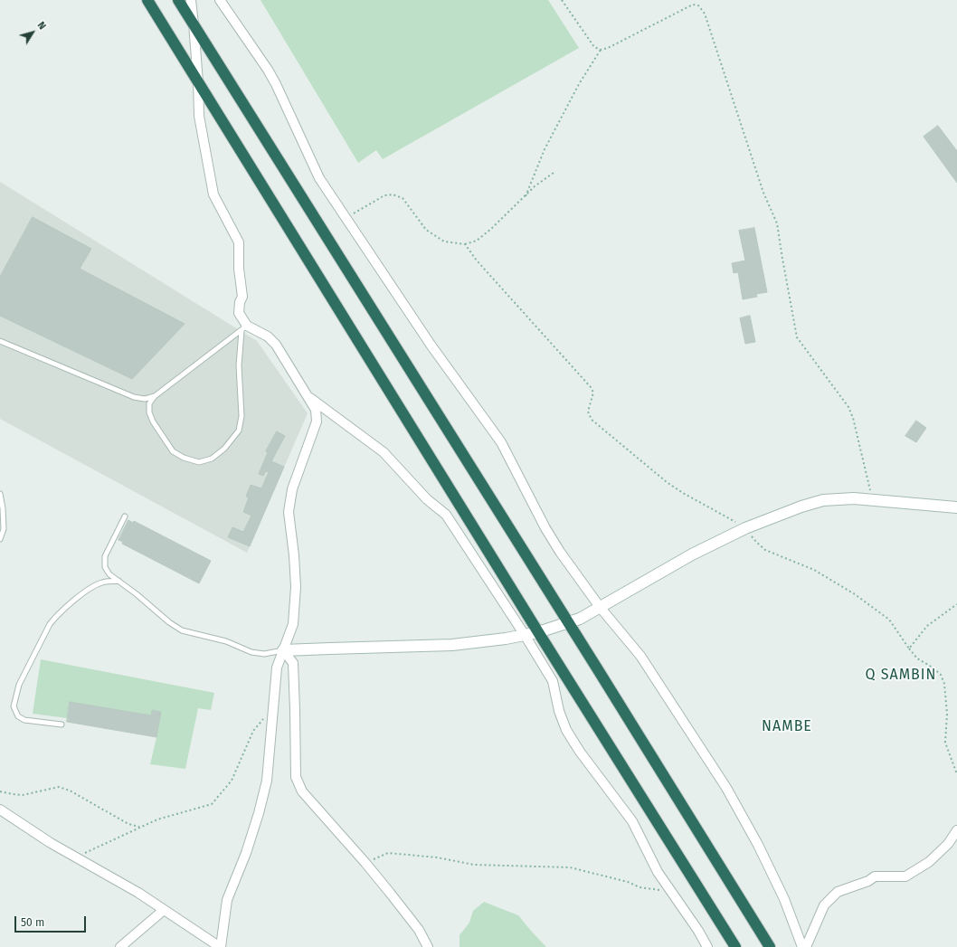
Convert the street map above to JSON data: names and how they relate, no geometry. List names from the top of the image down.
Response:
{
  "districts": ["Q SAMBIN", "NAMBE"],
  "scale_bar": "50 m",
  "north": "top right"
}
